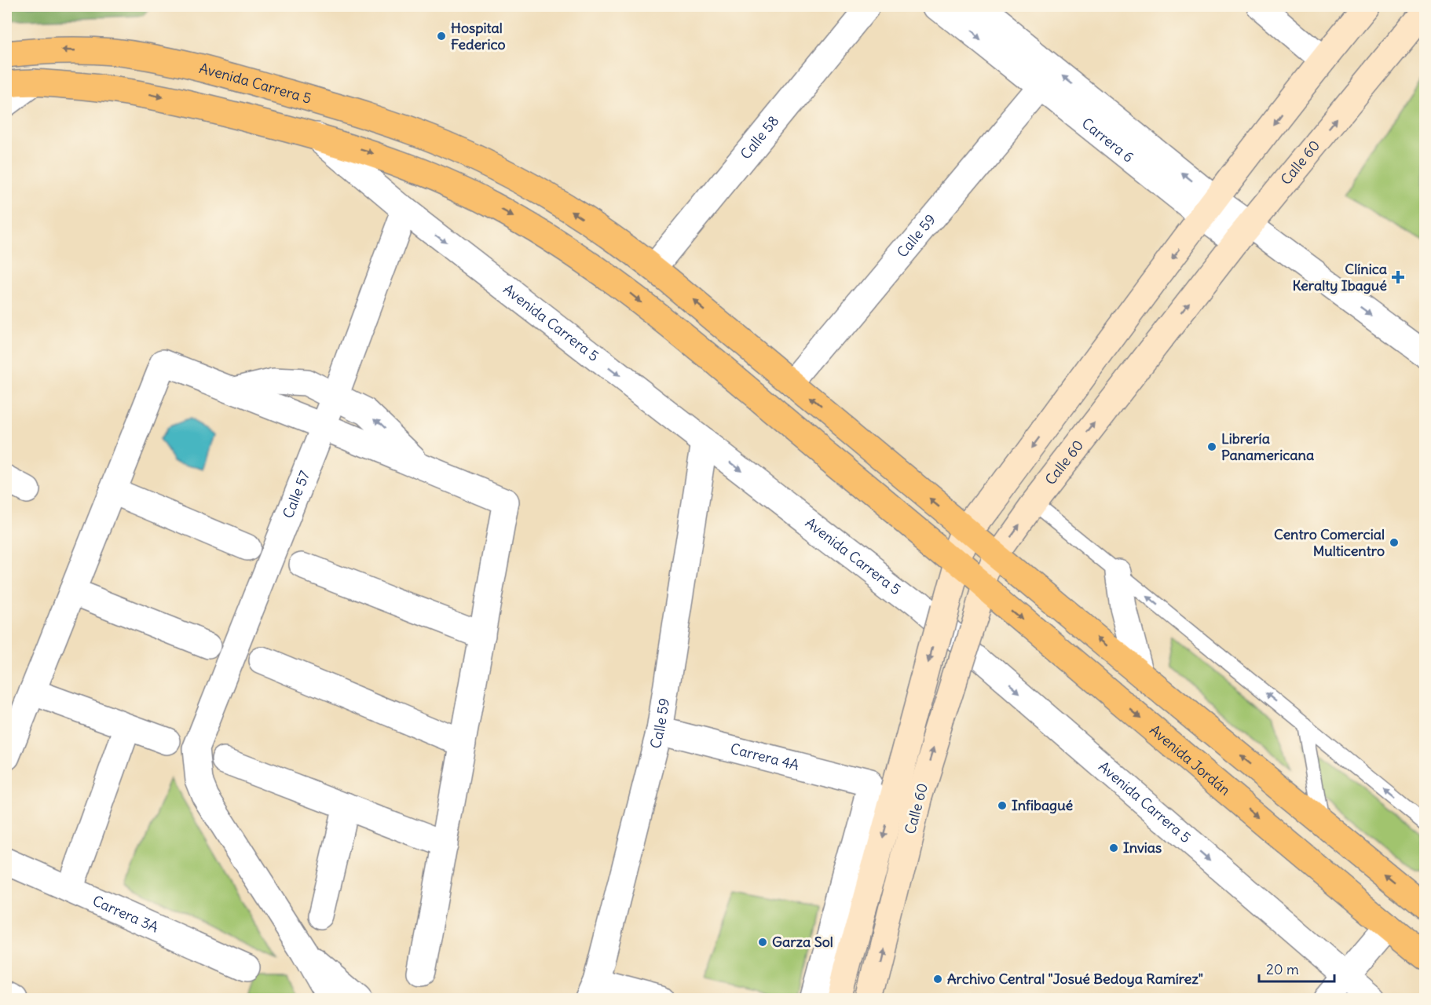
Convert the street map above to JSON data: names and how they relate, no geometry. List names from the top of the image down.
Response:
{
  "streets": {
    "main road": ["Avenida Carrera 5", "Calle 60", "Avenida Jordán"],
    "street": [
      "Calle 58",
      "Carrera 6",
      "Calle 59",
      "Calle 57",
      "Carrera 4A",
      "Carrera 3A"
    ]
  },
  "crossings": [
    ["Avenida Carrera 5", "Calle 58"],
    ["Avenida Carrera 5", "Calle 60"],
    ["Avenida Carrera 5", "Calle 59"],
    ["Avenida Carrera 5", "Calle 57"],
    ["Avenida Carrera 5", "Avenida Jordán"],
    ["Carrera 6", "Calle 60"],
    ["Carrera 6", "Calle 59"],
    ["Calle 60", "Avenida Jordán"],
    ["Calle 59", "Carrera 4A"]
  ],
  "places": {
    "other": [
      "Hospital Federico",
      "Librería Panamericana",
      "Centro Comercial Multicentro",
      "Infibagué",
      "Invias",
      "Garza Sol",
      "Archivo Central \"Josué Bedoya Ramírez\""
    ],
    "health": ["Clínica Keralty Ibagué"]
  },
  "scale_bar": "20 m"
}
